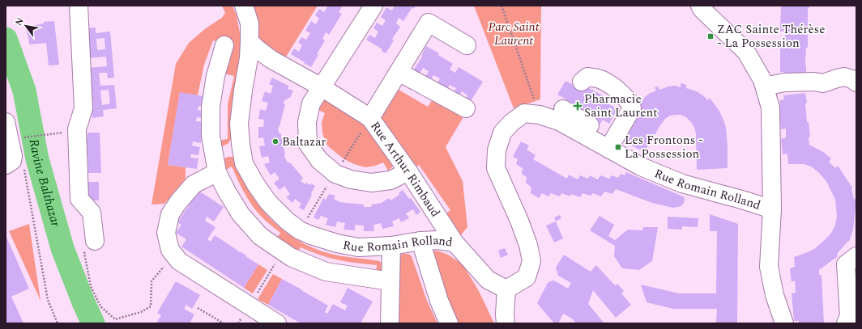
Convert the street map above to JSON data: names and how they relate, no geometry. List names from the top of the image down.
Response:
{
  "streets": {
    "street": ["Rue Arthur Rimbaud", "Rue Romain Rolland"]
  },
  "crossings": [
    ["Rue Arthur Rimbaud", "Rue Romain Rolland"]
  ],
  "water": ["Ravine Balthazar"],
  "parks": ["Parc Saint Laurent"],
  "places": {
    "transit": ["ZAC Sainte Thérèse - La Possession", "Les Frontons - La Possession"],
    "health": ["Pharmacie Saint Laurent"],
    "other": ["Baltazar"]
  },
  "north": "top left"
}
